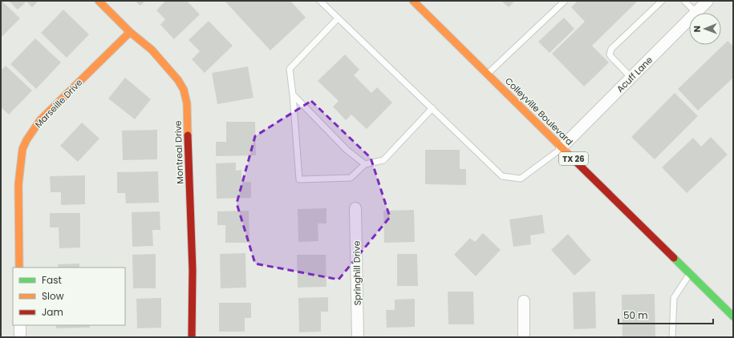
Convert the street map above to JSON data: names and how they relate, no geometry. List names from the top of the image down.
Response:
{
  "streets": {
    "street": [
      "Acuff Lane",
      "Marseille Drive",
      "Colleyville Boulevard",
      "Montreal Drive",
      "TX 26",
      "Springhill Drive"
    ]
  },
  "crossings": [
    ["Acuff Lane", "Colleyville Boulevard"],
    ["Marseille Drive", "Montreal Drive"]
  ],
  "legend": ["Fast", "Slow", "Jam"],
  "scale_bar": "50 m",
  "north": "left"
}
